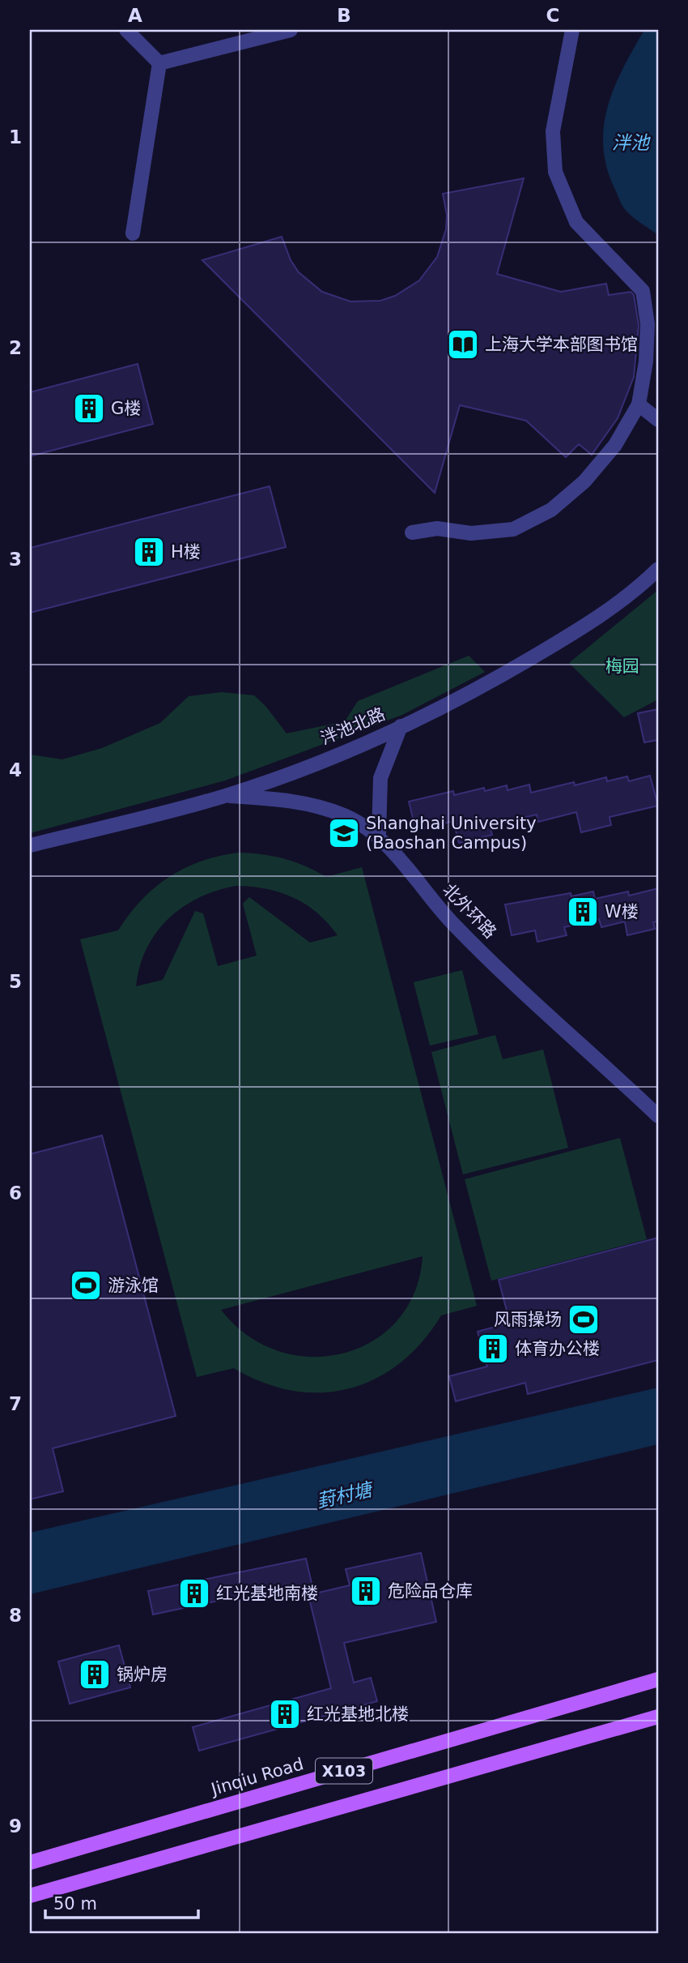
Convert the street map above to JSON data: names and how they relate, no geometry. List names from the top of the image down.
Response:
{
  "streets": {
    "main road": ["X103", "Jinqiu Road"],
    "street": ["泮池北路", "北外环路"]
  },
  "crossings": [
    ["泮池北路", "北外环路"]
  ],
  "water": ["泮池", "葑村塘"],
  "parks": ["梅园"],
  "places": {
    "library": ["上海大学本部图书馆"],
    "building": [
      "G楼",
      "H楼",
      "W楼",
      "体育办公楼",
      "危险品仓库",
      "红光基地南楼",
      "锅炉房",
      "红光基地北楼"
    ],
    "school or university": ["Shanghai University (Baoshan Campus)"],
    "sports": ["游泳馆", "风雨操场"]
  },
  "scale_bar": "50 m",
  "grid": {
    "columns": ["A", "B", "C"],
    "rows": [
      "1",
      "2",
      "3",
      "4",
      "5",
      "6",
      "7",
      "8",
      "9"
    ]
  }
}
